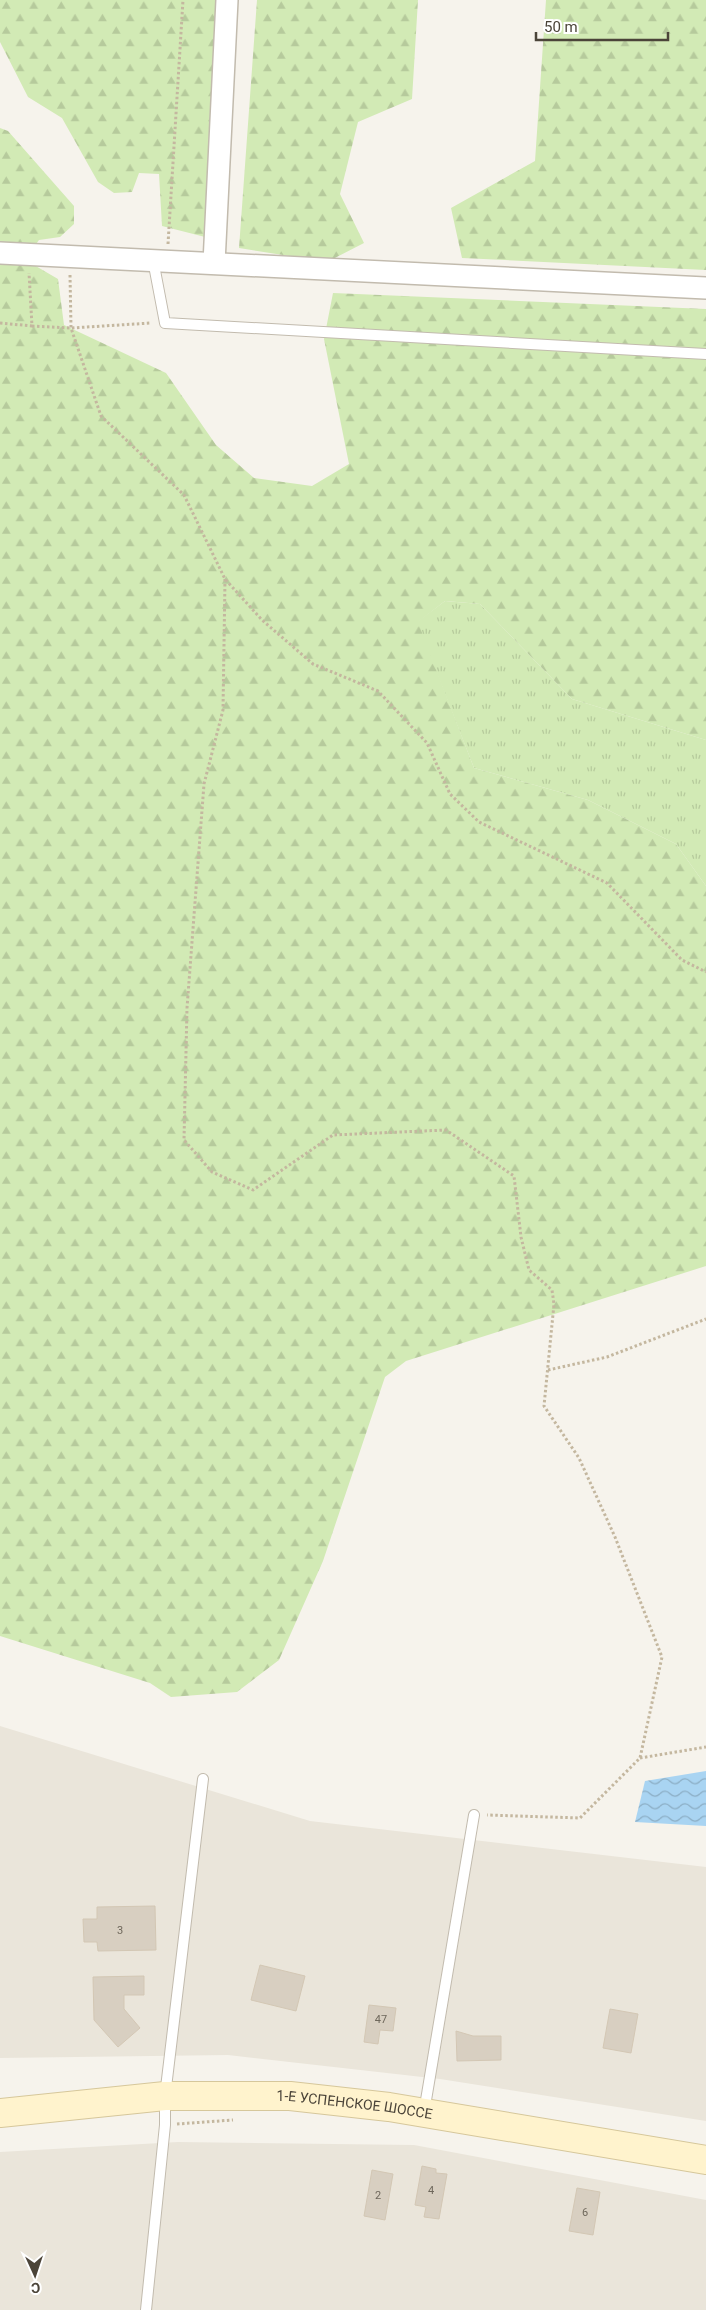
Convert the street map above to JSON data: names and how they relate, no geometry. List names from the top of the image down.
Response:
{
  "streets": {
    "main road": ["1-Е УСПЕНСКОЕ ШОССЕ"]
  },
  "house_numbers": [
    "3",
    "47",
    "4",
    "2",
    "6"
  ],
  "scale_bar": "50 m",
  "north": "bottom"
}
